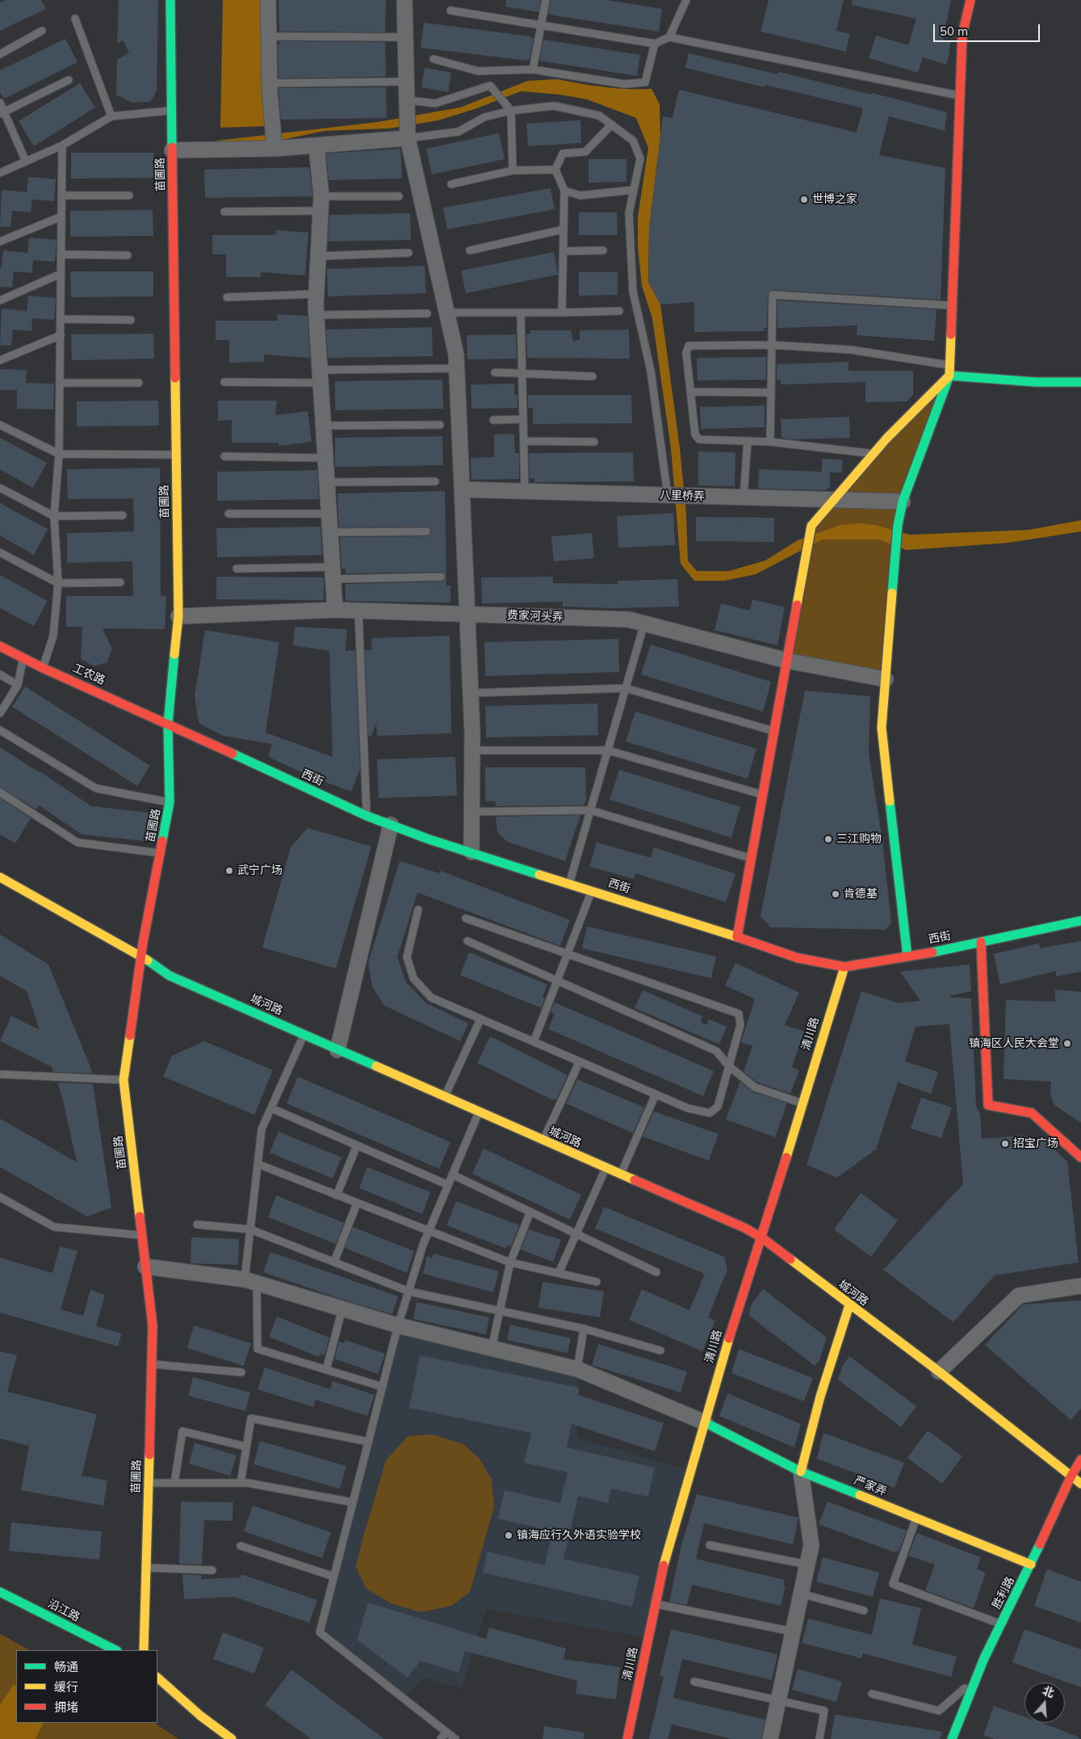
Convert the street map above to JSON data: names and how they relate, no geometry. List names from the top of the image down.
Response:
{
  "streets": {
    "street": [
      "苗圃路",
      "八里桥弄",
      "费家河头弄",
      "工农路",
      "西街",
      "城河路",
      "清川路",
      "严家弄",
      "胜利路",
      "沿江路"
    ]
  },
  "crossings": [
    ["苗圃路", "费家河头弄"],
    ["苗圃路", "工农路"],
    ["苗圃路", "西街"],
    ["苗圃路", "城河路"],
    ["工农路", "西街"],
    ["西街", "清川路"],
    ["城河路", "清川路"],
    ["城河路", "胜利路"],
    ["清川路", "严家弄"],
    ["严家弄", "胜利路"]
  ],
  "places": [
    "世博之家",
    "三江购物",
    "武宁广场",
    "肯德基",
    "镇海区人民大会堂",
    "招宝广场",
    "镇海应行久外语实验学校"
  ],
  "legend": ["畅通", "缓行", "拥堵"],
  "scale_bar": "50 m",
  "north": "top"
}
